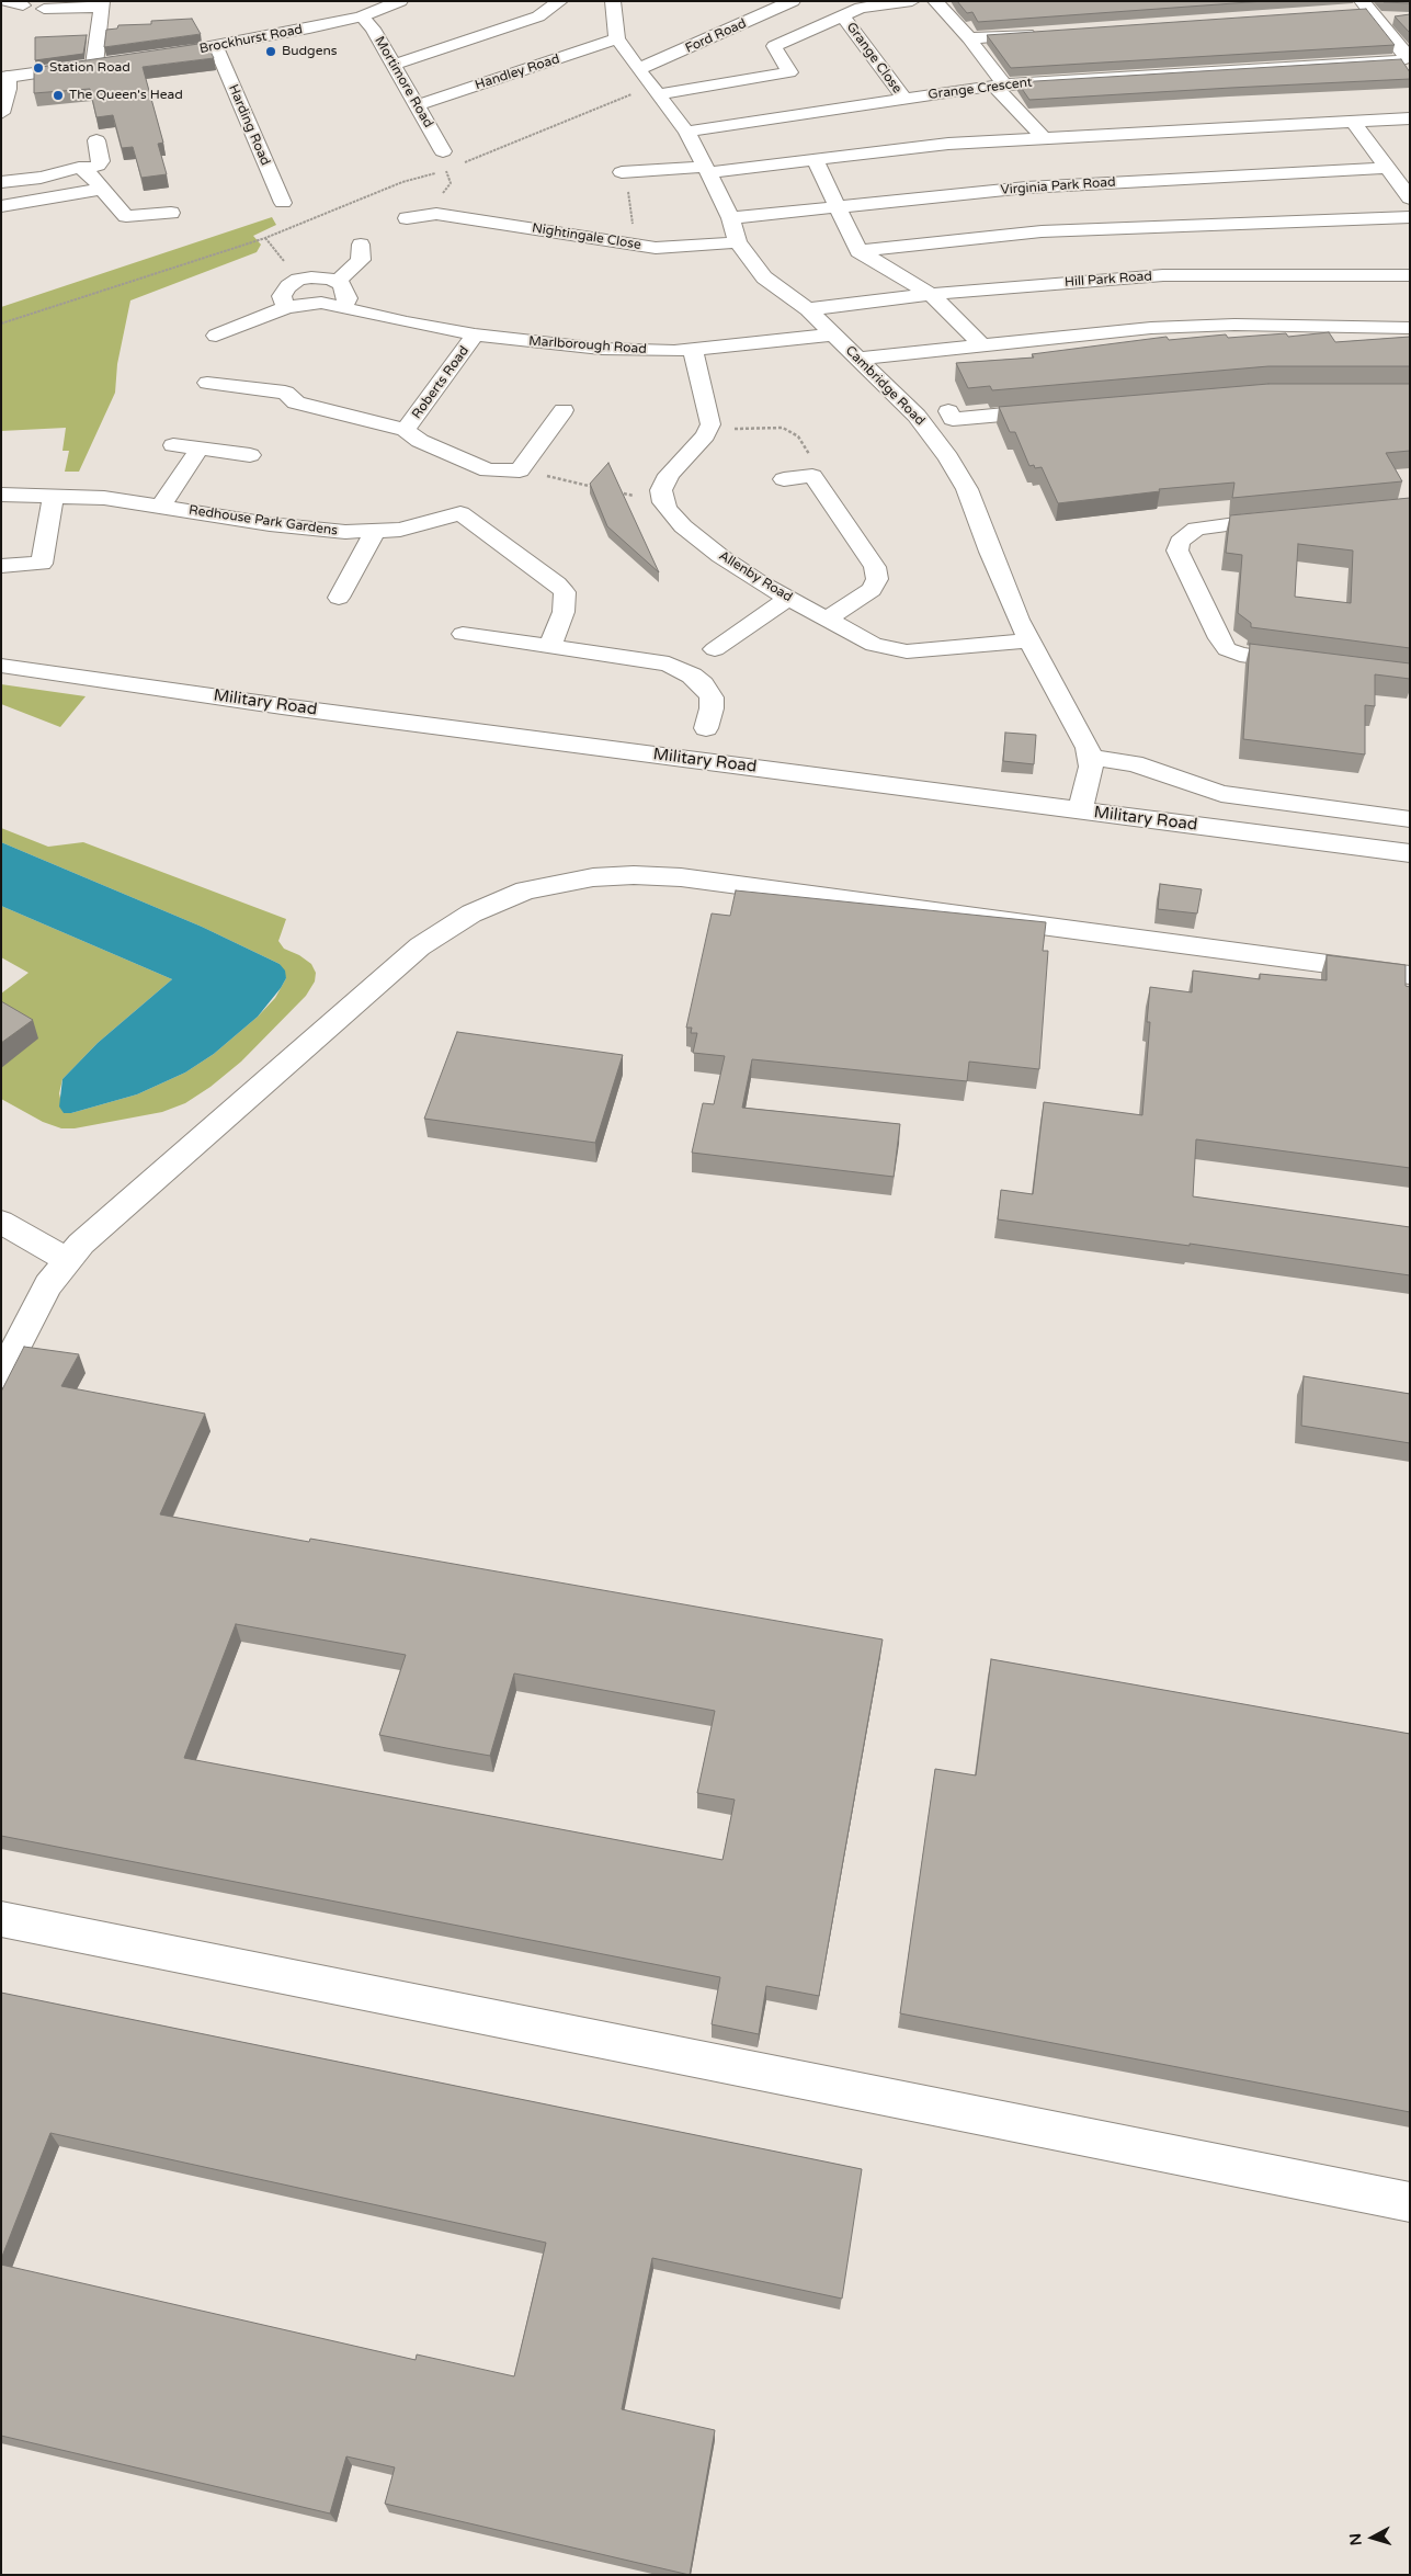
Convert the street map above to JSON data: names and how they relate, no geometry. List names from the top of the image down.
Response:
{
  "streets": {
    "street": [
      "Ford Road",
      "Brockhurst Road",
      "Grange Close",
      "Handley Road",
      "Mortimore Road",
      "Grange Crescent",
      "Harding Road",
      "Virginia Park Road",
      "Nightingale Close",
      "Hill Park Road",
      "Marlborough Road",
      "Roberts Road",
      "Cambridge Road",
      "Redhouse Park Gardens",
      "Allenby Road",
      "Military Road"
    ]
  },
  "crossings": [
    ["Ford Road", "Cambridge Road"],
    ["Brockhurst Road", "Mortimore Road"],
    ["Brockhurst Road", "Harding Road"],
    ["Grange Close", "Grange Crescent"],
    ["Handley Road", "Mortimore Road"],
    ["Handley Road", "Cambridge Road"],
    ["Grange Crescent", "Cambridge Road"],
    ["Virginia Park Road", "Cambridge Road"],
    ["Nightingale Close", "Cambridge Road"],
    ["Hill Park Road", "Cambridge Road"],
    ["Marlborough Road", "Roberts Road"],
    ["Marlborough Road", "Cambridge Road"],
    ["Cambridge Road", "Allenby Road"],
    ["Cambridge Road", "Military Road"]
  ],
  "places": ["Budgens", "Station Road", "The Queen's Head"],
  "north": "left"
}
